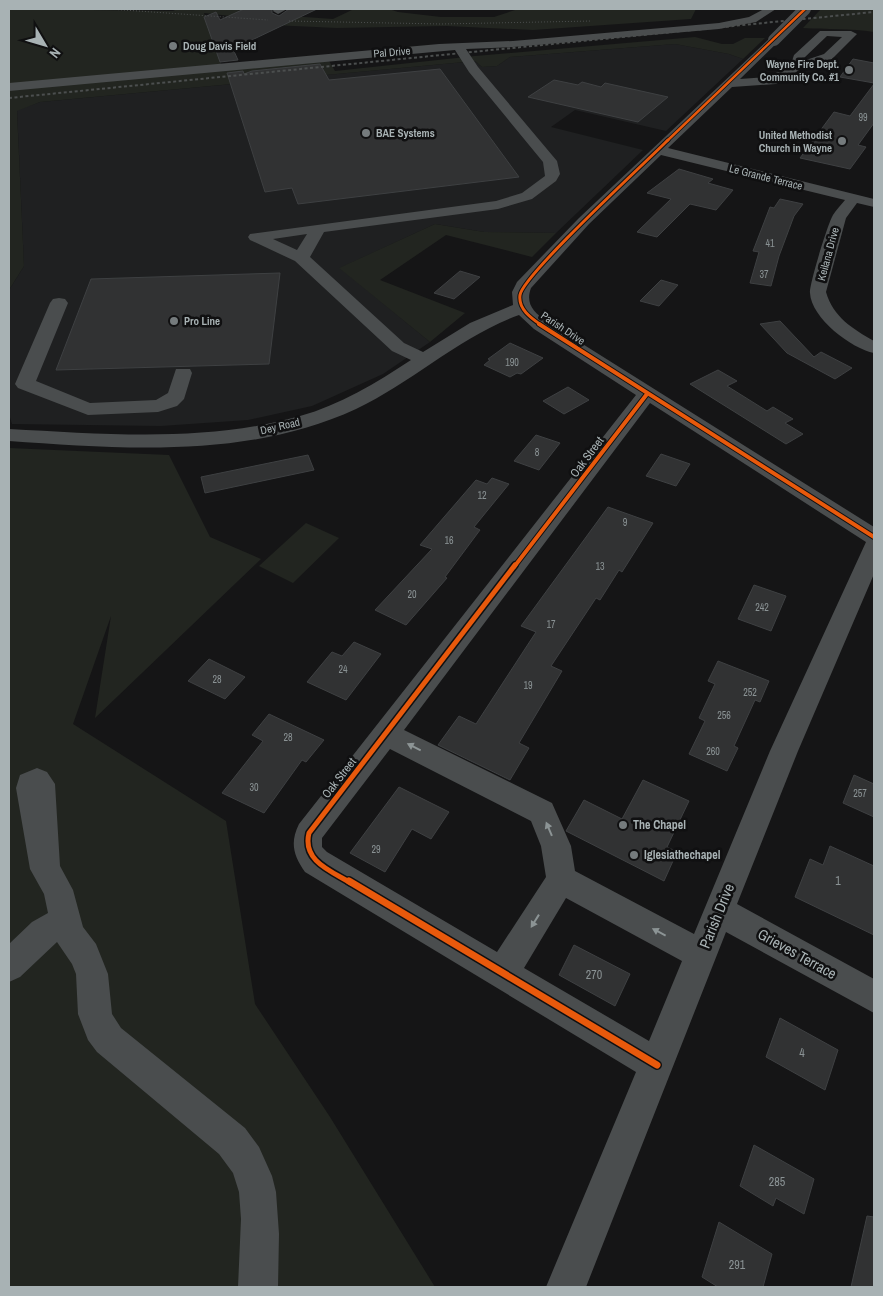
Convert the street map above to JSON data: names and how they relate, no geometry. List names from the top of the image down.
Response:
{
  "streets": {
    "street": [
      "Pal Drive",
      "Le Grande Terrace",
      "Keilana Drive",
      "Parish Drive",
      "Dey Road",
      "Oak Street",
      "Grieves Terrace"
    ]
  },
  "crossings": [
    ["Le Grande Terrace", "Keilana Drive"],
    ["Parish Drive", "Dey Road"],
    ["Parish Drive", "Oak Street"],
    ["Parish Drive", "Grieves Terrace"]
  ],
  "places": [
    "Doug Davis Field",
    "Wayne Fire Dept. Community Co. #1",
    "BAE Systems",
    "United Methodist Church in Wayne",
    "Pro Line",
    "The Chapel",
    "Iglesiathechapel"
  ],
  "house_numbers": [
    "99",
    "41",
    "37",
    "190",
    "8",
    "12",
    "9",
    "16",
    "13",
    "20",
    "242",
    "17",
    "24",
    "28",
    "19",
    "252",
    "256",
    "28",
    "260",
    "30",
    "257",
    "29",
    "1",
    "270",
    "4",
    "285",
    "291"
  ],
  "north": "bottom right"
}
